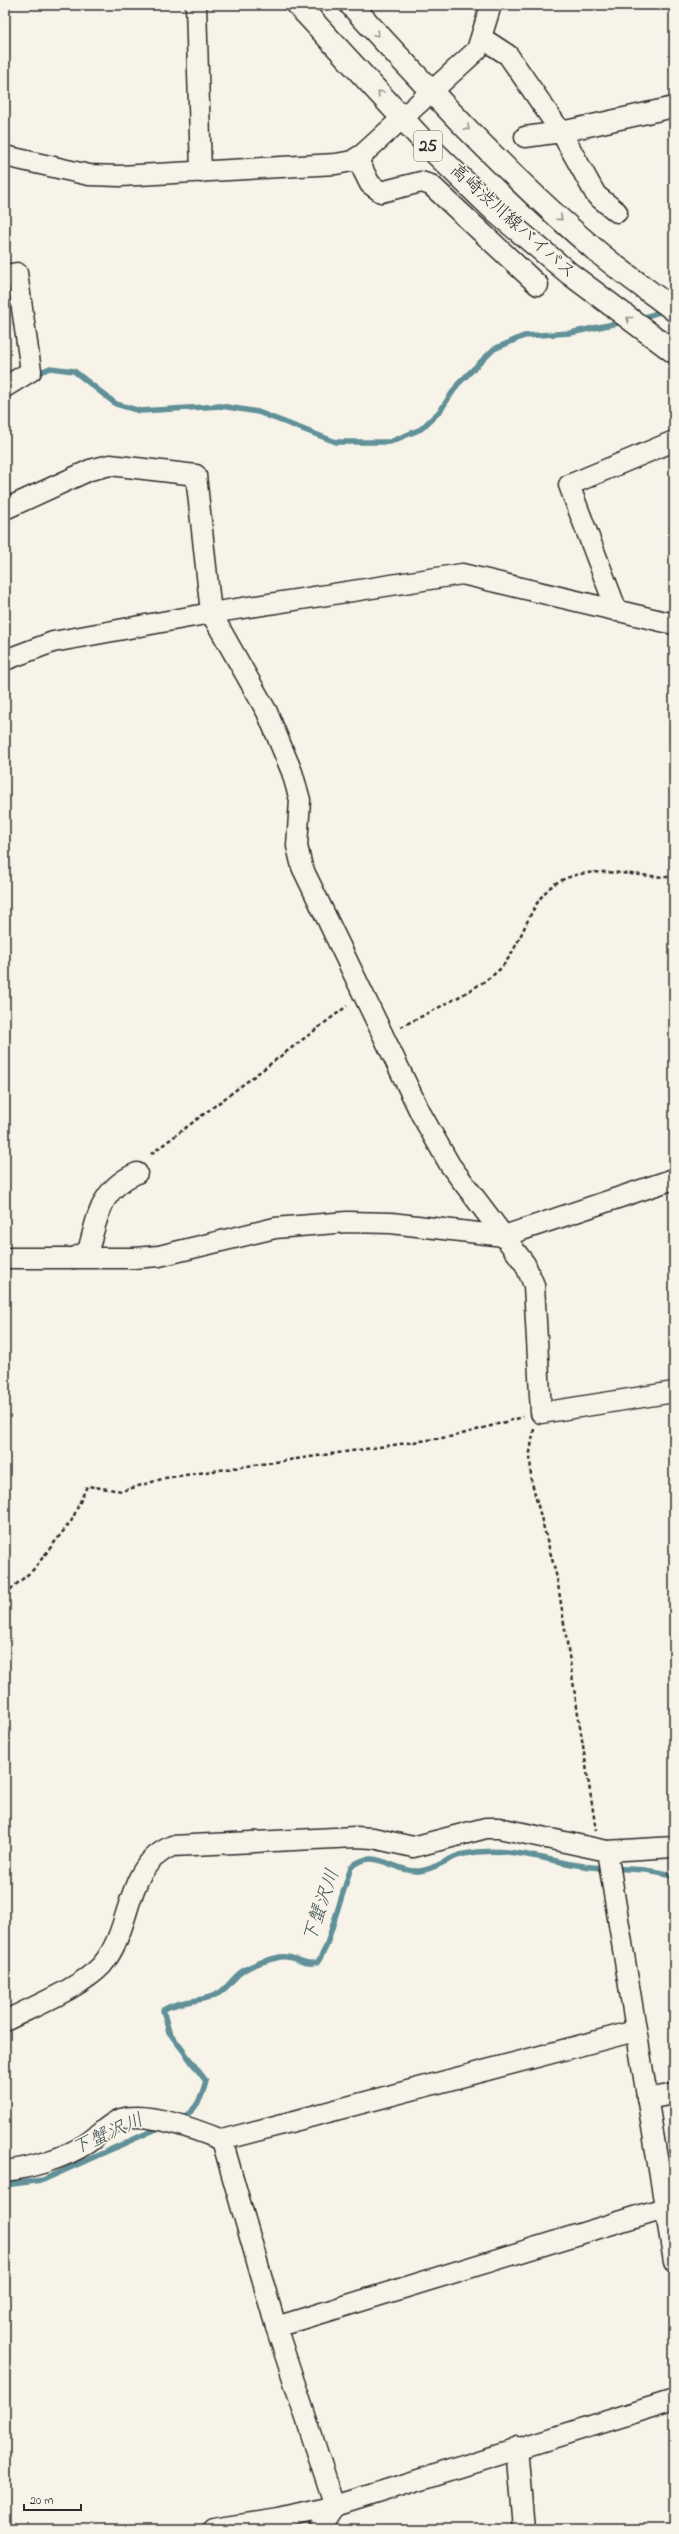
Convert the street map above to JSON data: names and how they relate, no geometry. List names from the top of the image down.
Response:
{
  "streets": {
    "main road": ["25", "高崎渋川線バイパス"]
  },
  "water": ["下蟹沢川"],
  "scale_bar": "20 m"
}
